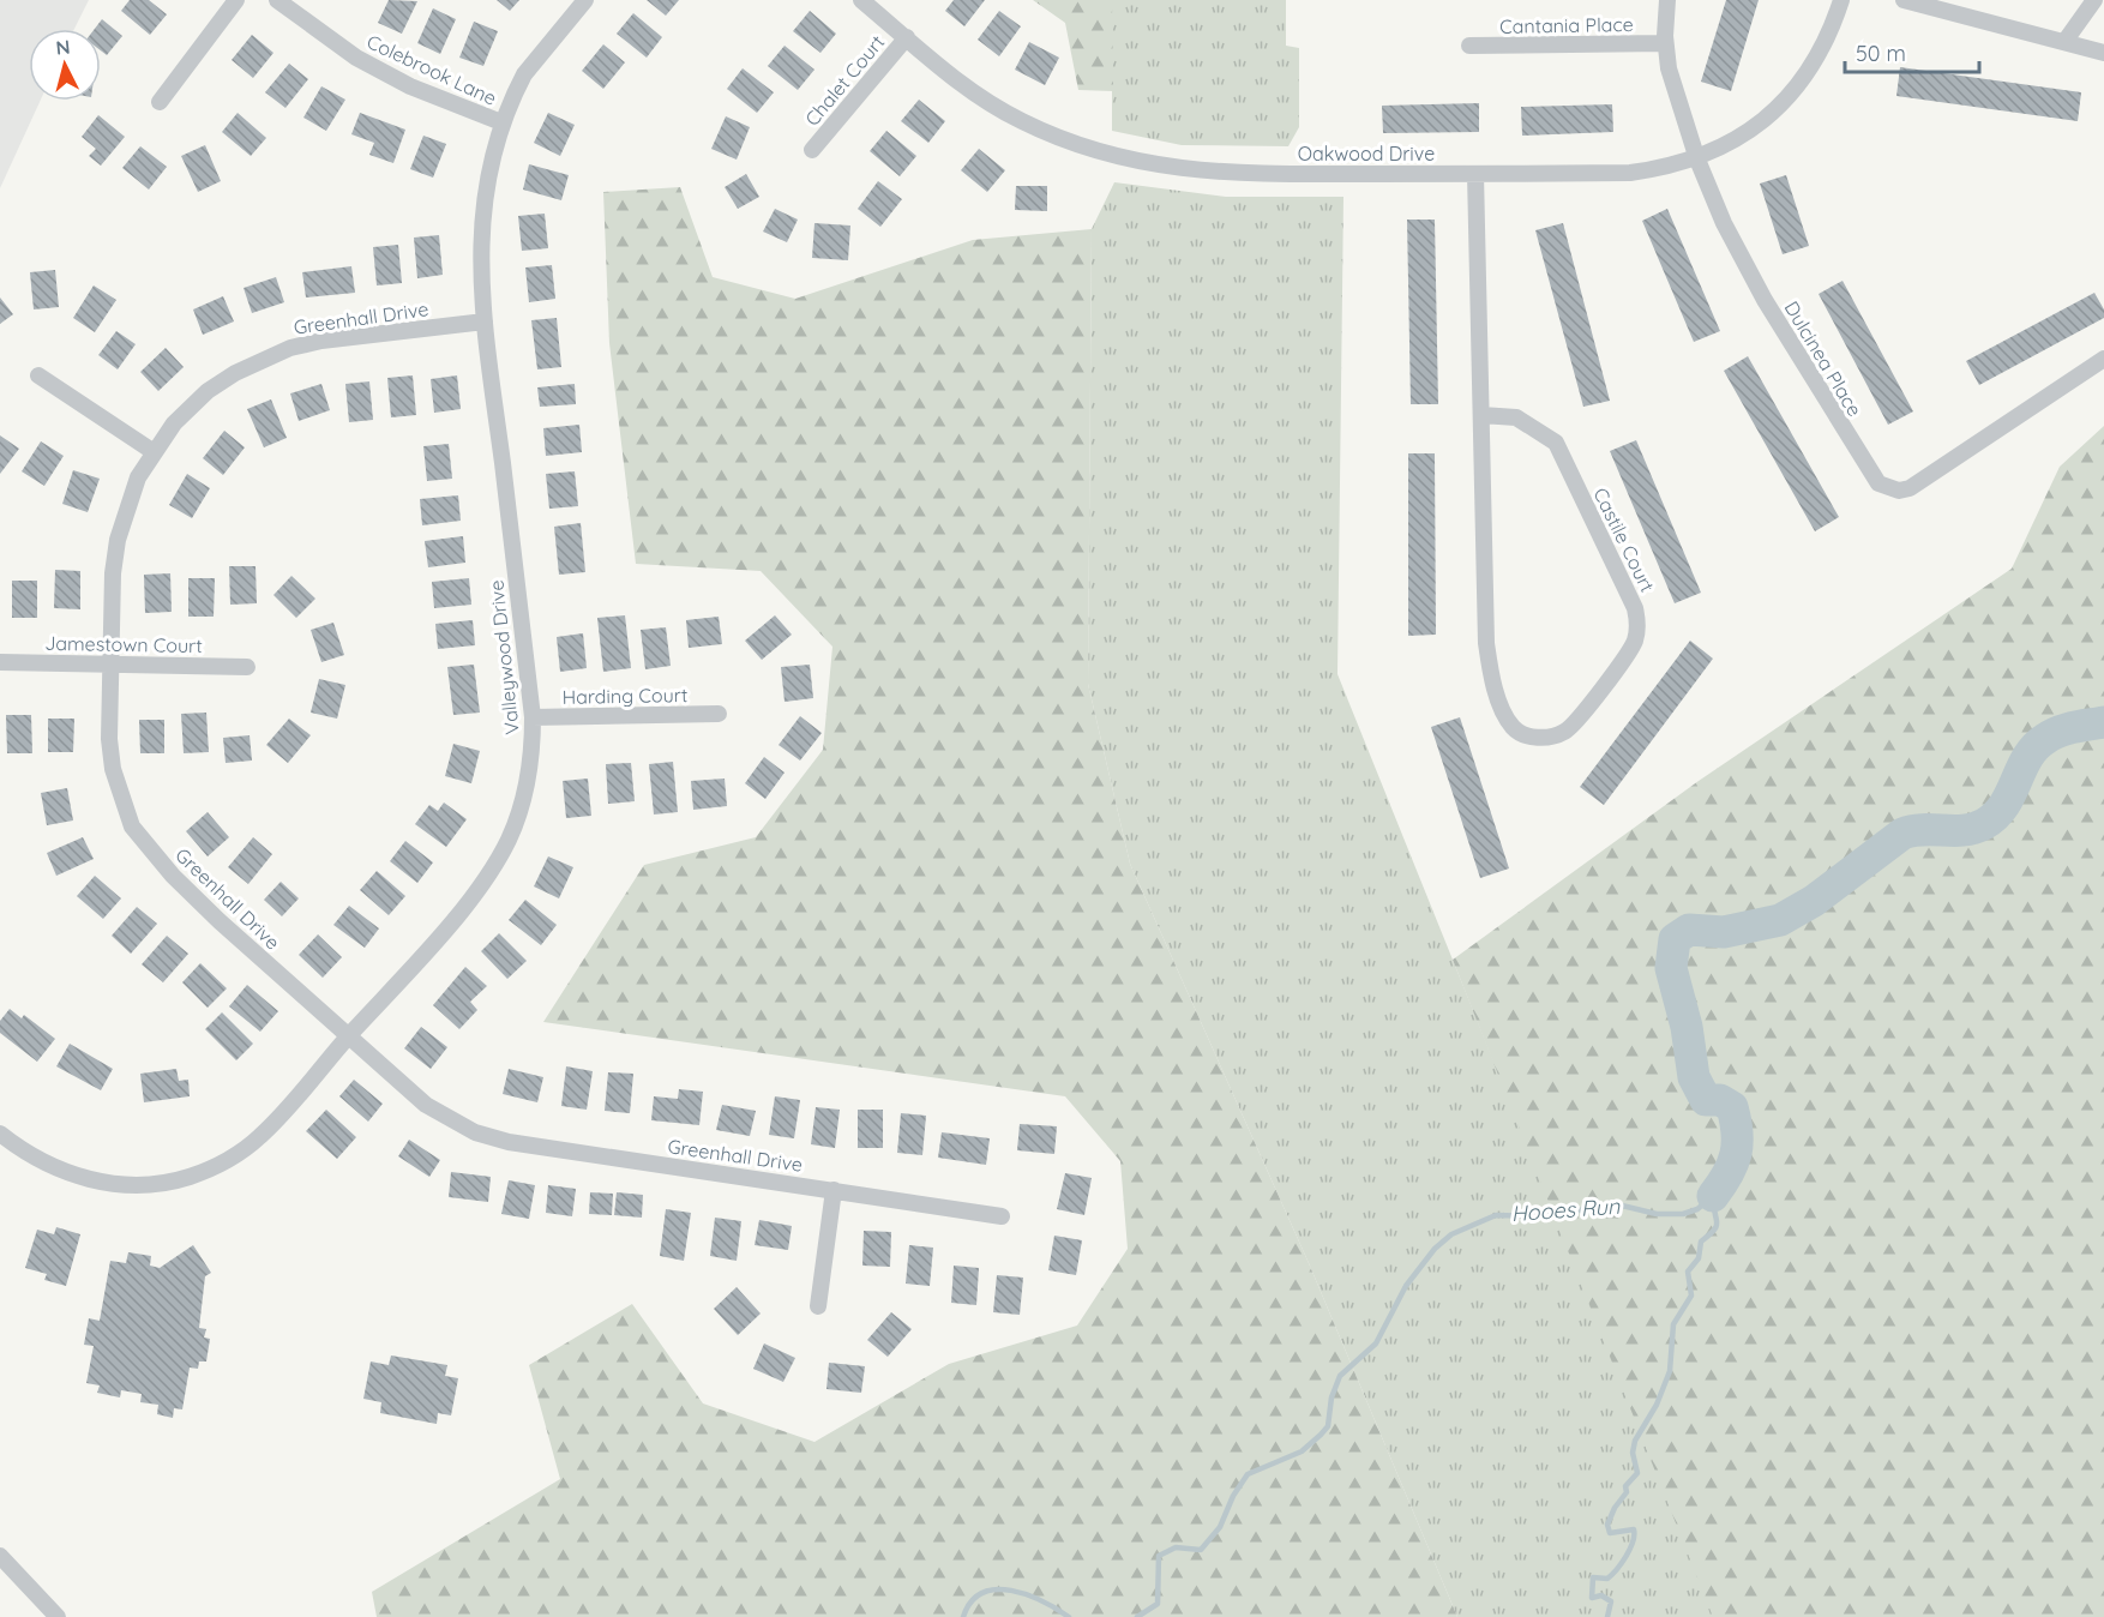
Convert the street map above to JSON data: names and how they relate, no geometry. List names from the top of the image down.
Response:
{
  "streets": {
    "street": [
      "Cantania Place",
      "Colebrook Lane",
      "Chalet Court",
      "Oakwood Drive",
      "Greenhall Drive",
      "Dulcinea Place",
      "Castile Court",
      "Jamestown Court",
      "Valleywood Drive",
      "Harding Court"
    ]
  },
  "crossings": [
    ["Cantania Place", "Dulcinea Place"],
    ["Colebrook Lane", "Valleywood Drive"],
    ["Chalet Court", "Oakwood Drive"],
    ["Oakwood Drive", "Dulcinea Place"],
    ["Oakwood Drive", "Castile Court"],
    ["Greenhall Drive", "Jamestown Court"],
    ["Greenhall Drive", "Valleywood Drive"],
    ["Valleywood Drive", "Harding Court"]
  ],
  "water": ["Hooes Run"],
  "scale_bar": "50 m",
  "north": "top"
}
